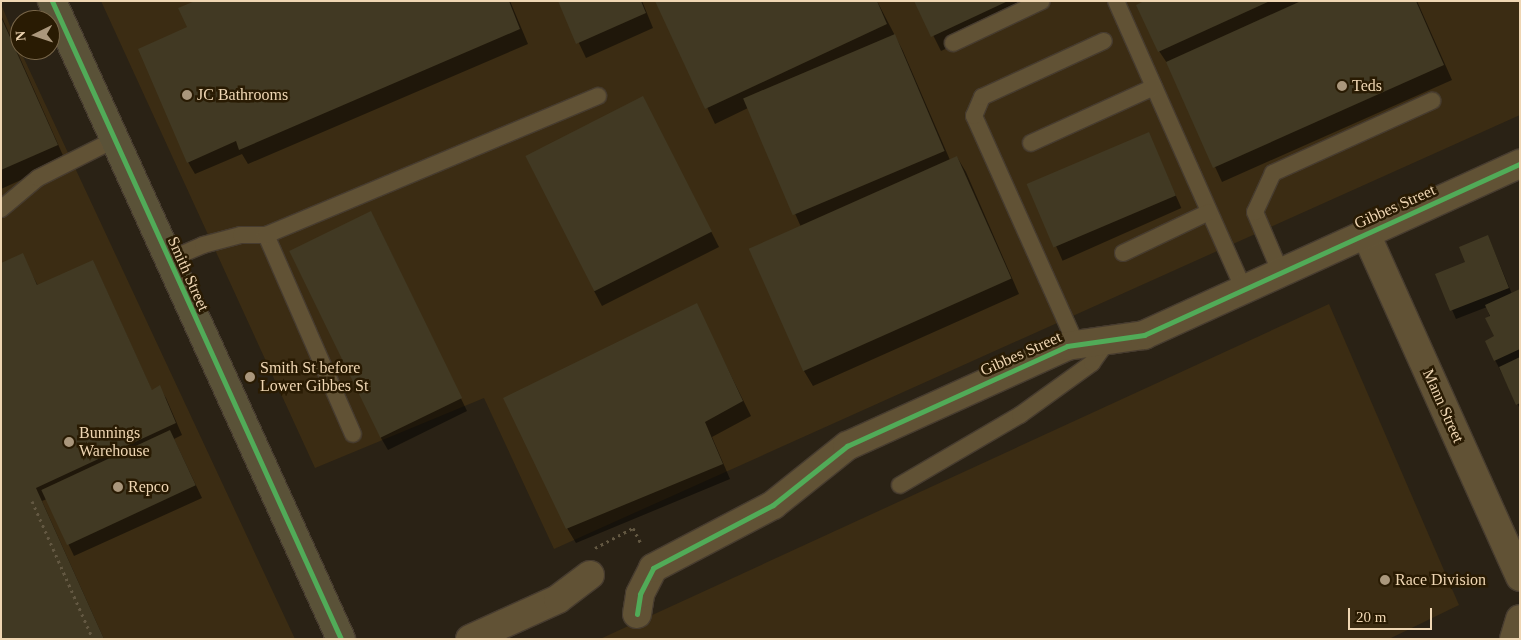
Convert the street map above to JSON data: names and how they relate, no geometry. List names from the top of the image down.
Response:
{
  "streets": {
    "street": ["Gibbes Street", "Smith Street", "Mann Street"]
  },
  "crossings": [
    ["Gibbes Street", "Mann Street"]
  ],
  "places": [
    "Teds",
    "JC Bathrooms",
    "Smith St before Lower Gibbes St",
    "Bunnings Warehouse",
    "Repco",
    "Race Division"
  ],
  "scale_bar": "20 m",
  "north": "left"
}
